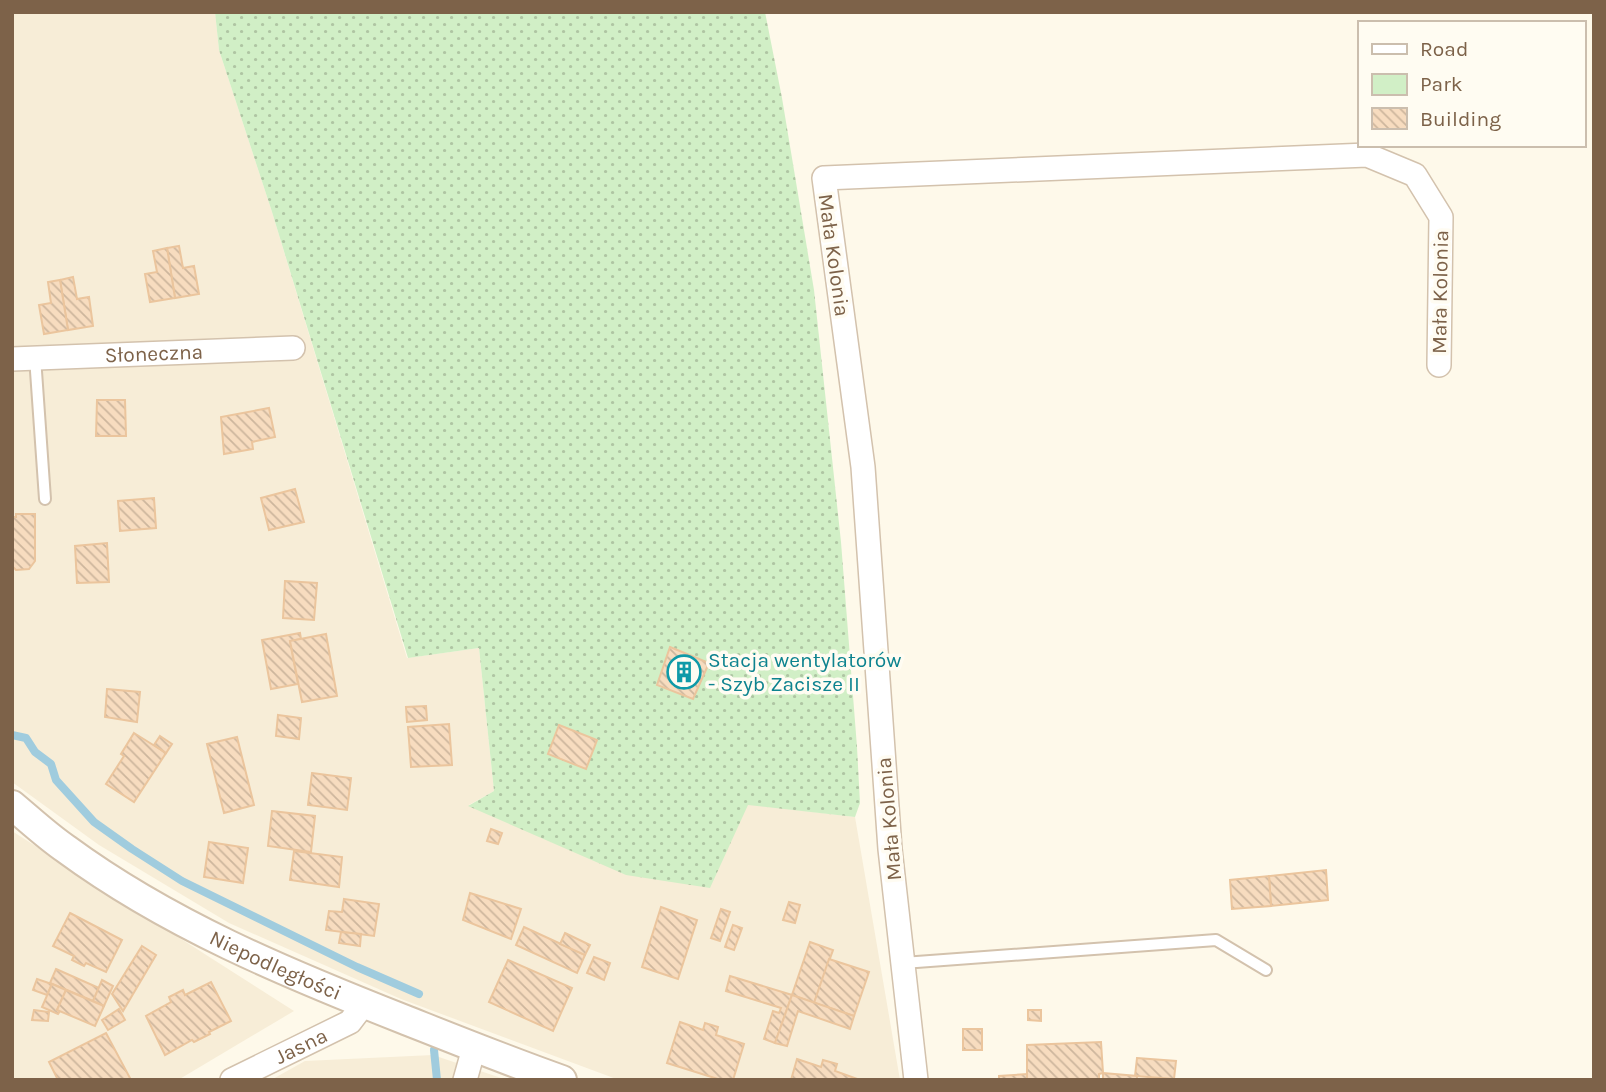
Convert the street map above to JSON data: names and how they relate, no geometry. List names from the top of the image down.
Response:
{
  "streets": {
    "street": [
      "Mała Kolonia",
      "Słoneczna",
      "Niepodległości",
      "Jasna"
    ]
  },
  "crossings": [
    ["Niepodległości", "Jasna"]
  ],
  "places": {
    "building": ["Stacja wentylatorów - Szyb Zacisze II"]
  },
  "legend": ["Road", "Park", "Building"]
}
